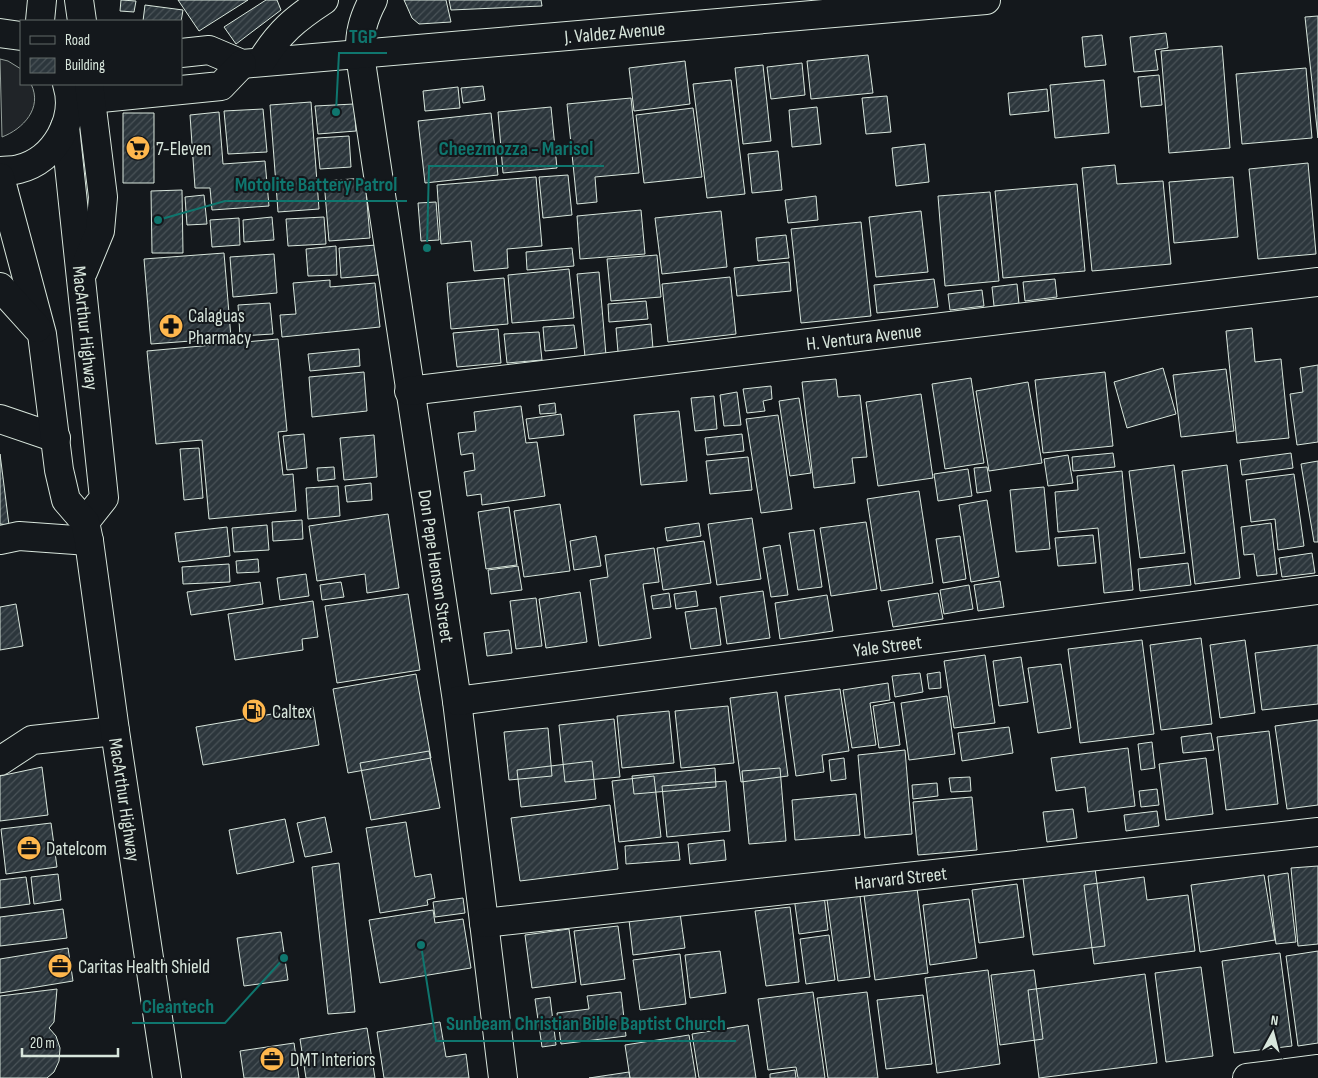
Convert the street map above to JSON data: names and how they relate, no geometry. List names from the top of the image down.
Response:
{
  "streets": {
    "main road": [
      "J. Valdez Avenue",
      "MacArthur Highway",
      "H. Ventura Avenue",
      "Don Pepe Henson Street",
      "Yale Street",
      "Harvard Street"
    ]
  },
  "crossings": [
    ["J. Valdez Avenue", "Don Pepe Henson Street"],
    ["H. Ventura Avenue", "Don Pepe Henson Street"],
    ["Don Pepe Henson Street", "Yale Street"],
    ["Don Pepe Henson Street", "Harvard Street"]
  ],
  "places": {
    "other": [
      "TGP",
      "Motolite Battery Patrol",
      "Cheezmozza - Marisol",
      "Sunbeam Christian Bible Baptist Church",
      "Cleantech"
    ],
    "supermarket": ["7-Eleven"],
    "pharmacy": ["Calaguas Pharmacy"],
    "fuel station": ["Caltex"],
    "office": ["Datelcom", "Caritas Health Shield", "DMT Interiors"]
  },
  "legend": ["Road", "Building"],
  "scale_bar": "20 m",
  "north": "top"
}
